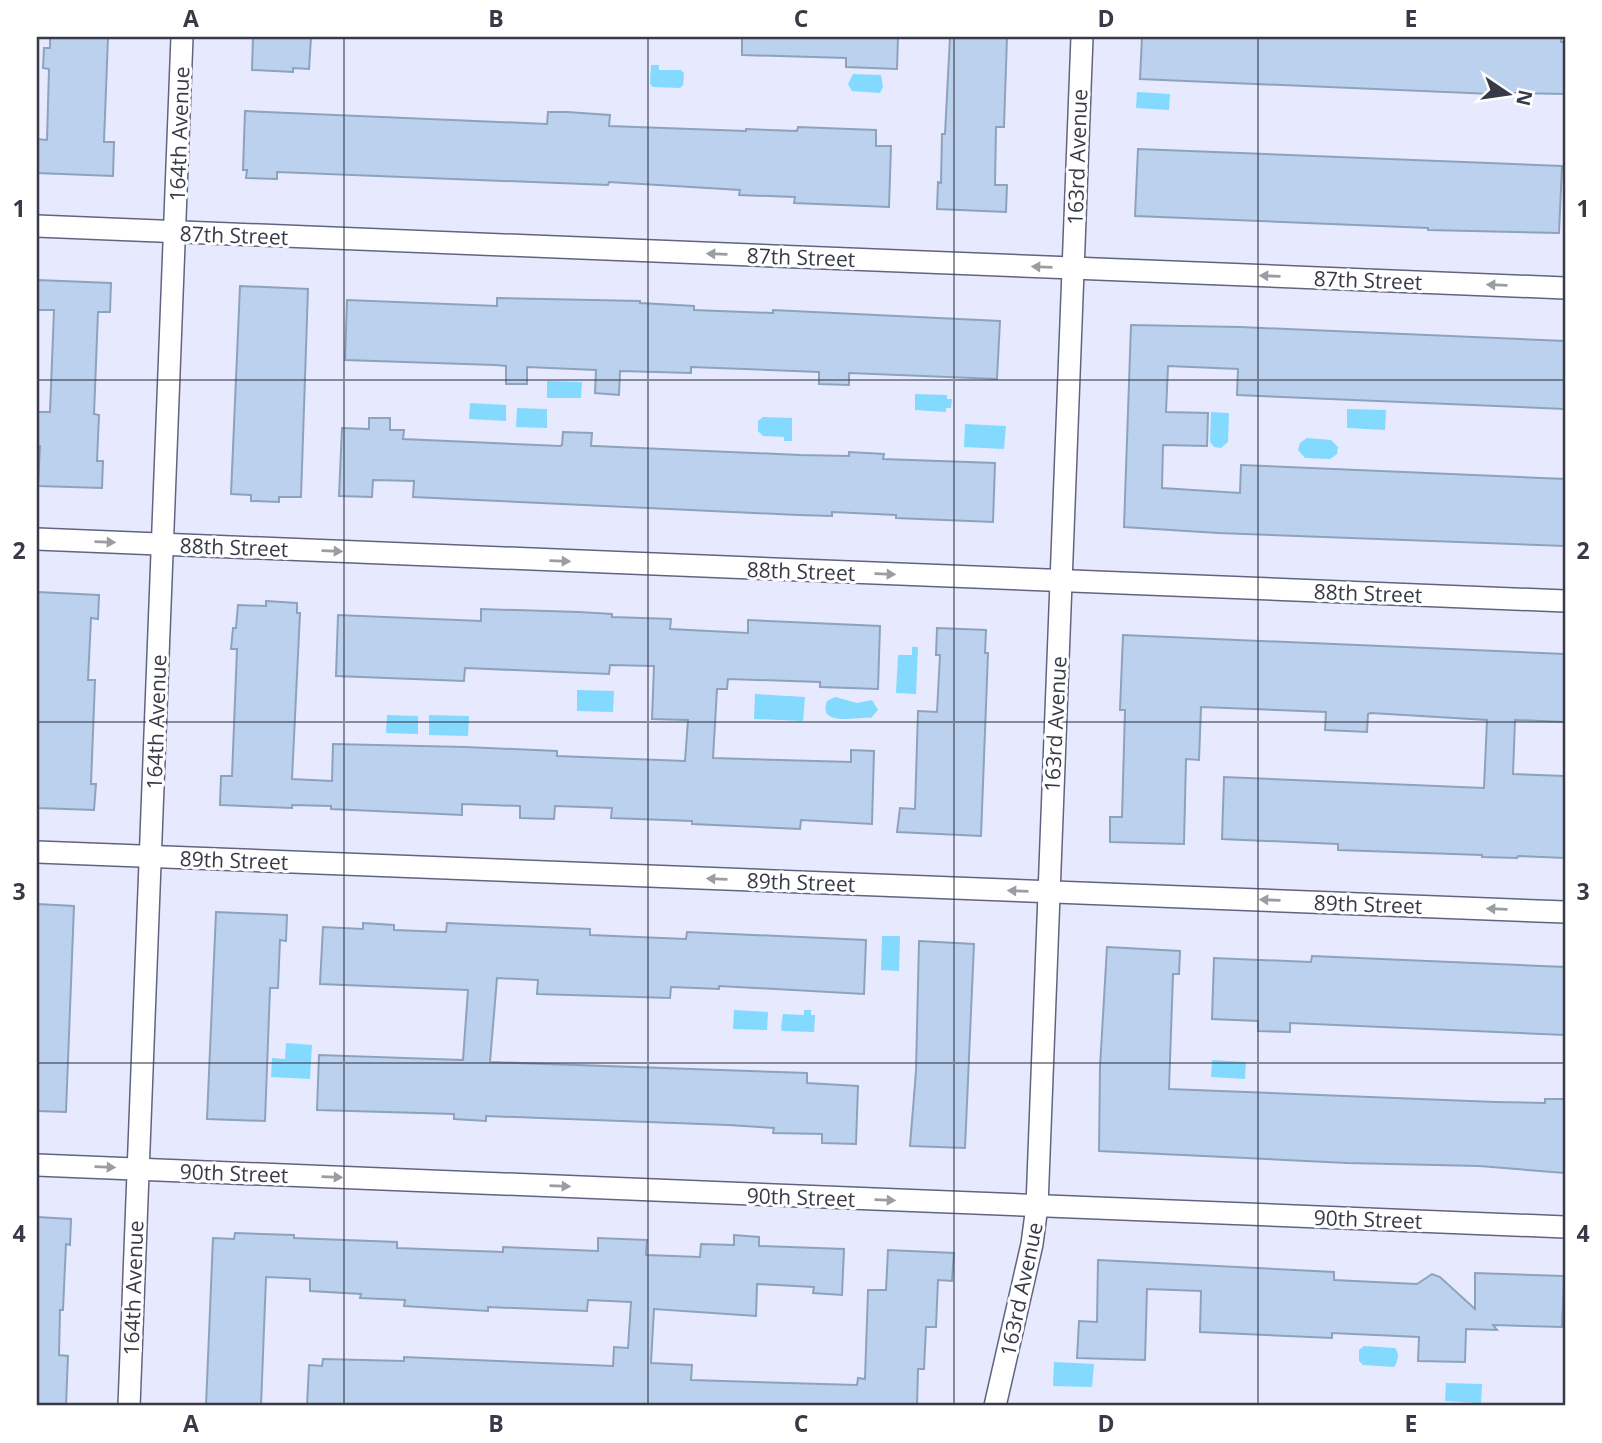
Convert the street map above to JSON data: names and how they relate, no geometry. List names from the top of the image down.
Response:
{
  "streets": {
    "street": [
      "164th Avenue",
      "163rd Avenue",
      "87th Street",
      "88th Street",
      "89th Street",
      "90th Street"
    ]
  },
  "crossings": [
    ["164th Avenue", "87th Street"],
    ["164th Avenue", "88th Street"],
    ["164th Avenue", "89th Street"],
    ["164th Avenue", "90th Street"],
    ["163rd Avenue", "87th Street"],
    ["163rd Avenue", "88th Street"],
    ["163rd Avenue", "89th Street"],
    ["163rd Avenue", "90th Street"]
  ],
  "one_way": [
    "87th Street",
    "88th Street",
    "89th Street",
    "90th Street"
  ],
  "north": "right",
  "grid": {
    "columns": [
      "A",
      "B",
      "C",
      "D",
      "E"
    ],
    "rows": [
      "1",
      "2",
      "3",
      "4"
    ]
  }
}
